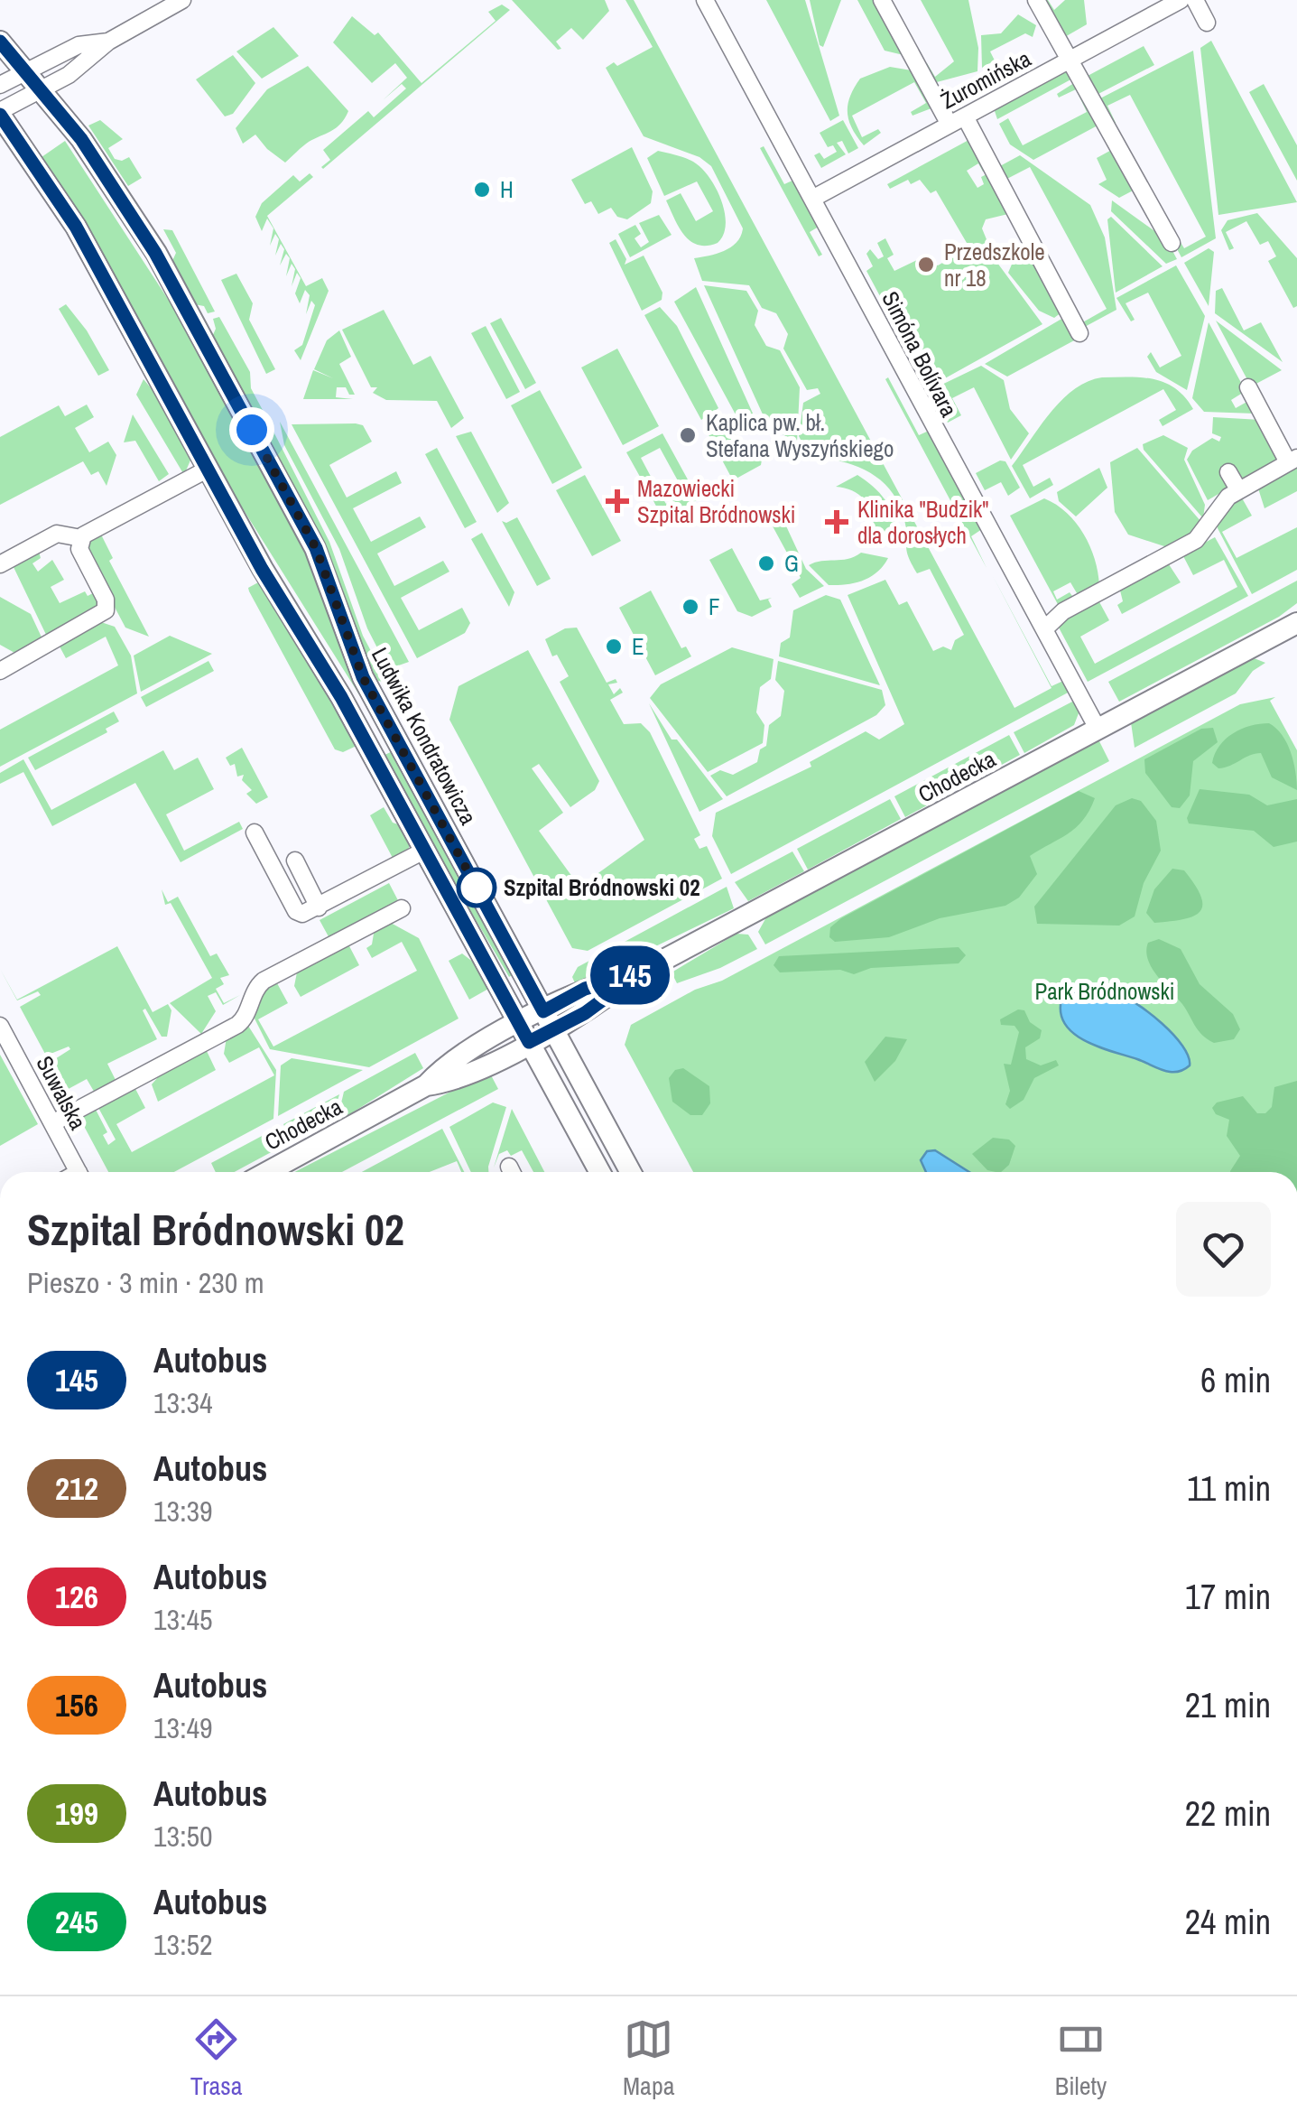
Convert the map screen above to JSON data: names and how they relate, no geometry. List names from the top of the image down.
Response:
{
  "streets": {
    "main road": ["Ludwika Kondratowicza", "Chodecka"],
    "street": ["Żuromińska", "Simóna Bolívara", "Suwalska"]
  },
  "crossings": [
    ["Żuromińska", "Simóna Bolívara"],
    ["Simóna Bolívara", "Chodecka"],
    ["Ludwika Kondratowicza", "Chodecka"]
  ],
  "parks": ["Park Bródnowski"],
  "places": {
    "other": [
      "H",
      "Przedszkole nr 18",
      "Kaplica pw. bł. Stefana Wyszyńskiego",
      "G",
      "F",
      "E",
      "Szpital Bródnowski 02"
    ],
    "health": ["Mazowiecki Szpital Bródnowski", "Klinika \"Budzik\" dla dorosłych"]
  },
  "lines": ["bus line 145"],
  "page": {
    "on_map": "145",
    "heading": ["Szpital Bródnowski 02", "Pieszo · 3 min · 230 m"],
    "list": [
      {
        "mark": "145",
        "name": "Autobus",
        "note": "13:34",
        "value": "6 min"
      },
      {
        "mark": "212",
        "name": "Autobus",
        "note": "13:39",
        "value": "11 min"
      },
      {
        "mark": "126",
        "name": "Autobus",
        "note": "13:45",
        "value": "17 min"
      },
      {
        "mark": "156",
        "name": "Autobus",
        "note": "13:49",
        "value": "21 min"
      },
      {
        "mark": "199",
        "name": "Autobus",
        "note": "13:50",
        "value": "22 min"
      },
      {
        "mark": "245",
        "name": "Autobus",
        "note": "13:52",
        "value": "24 min"
      }
    ],
    "tabs": ["Trasa", "Mapa", "Bilety"]
  }
}
